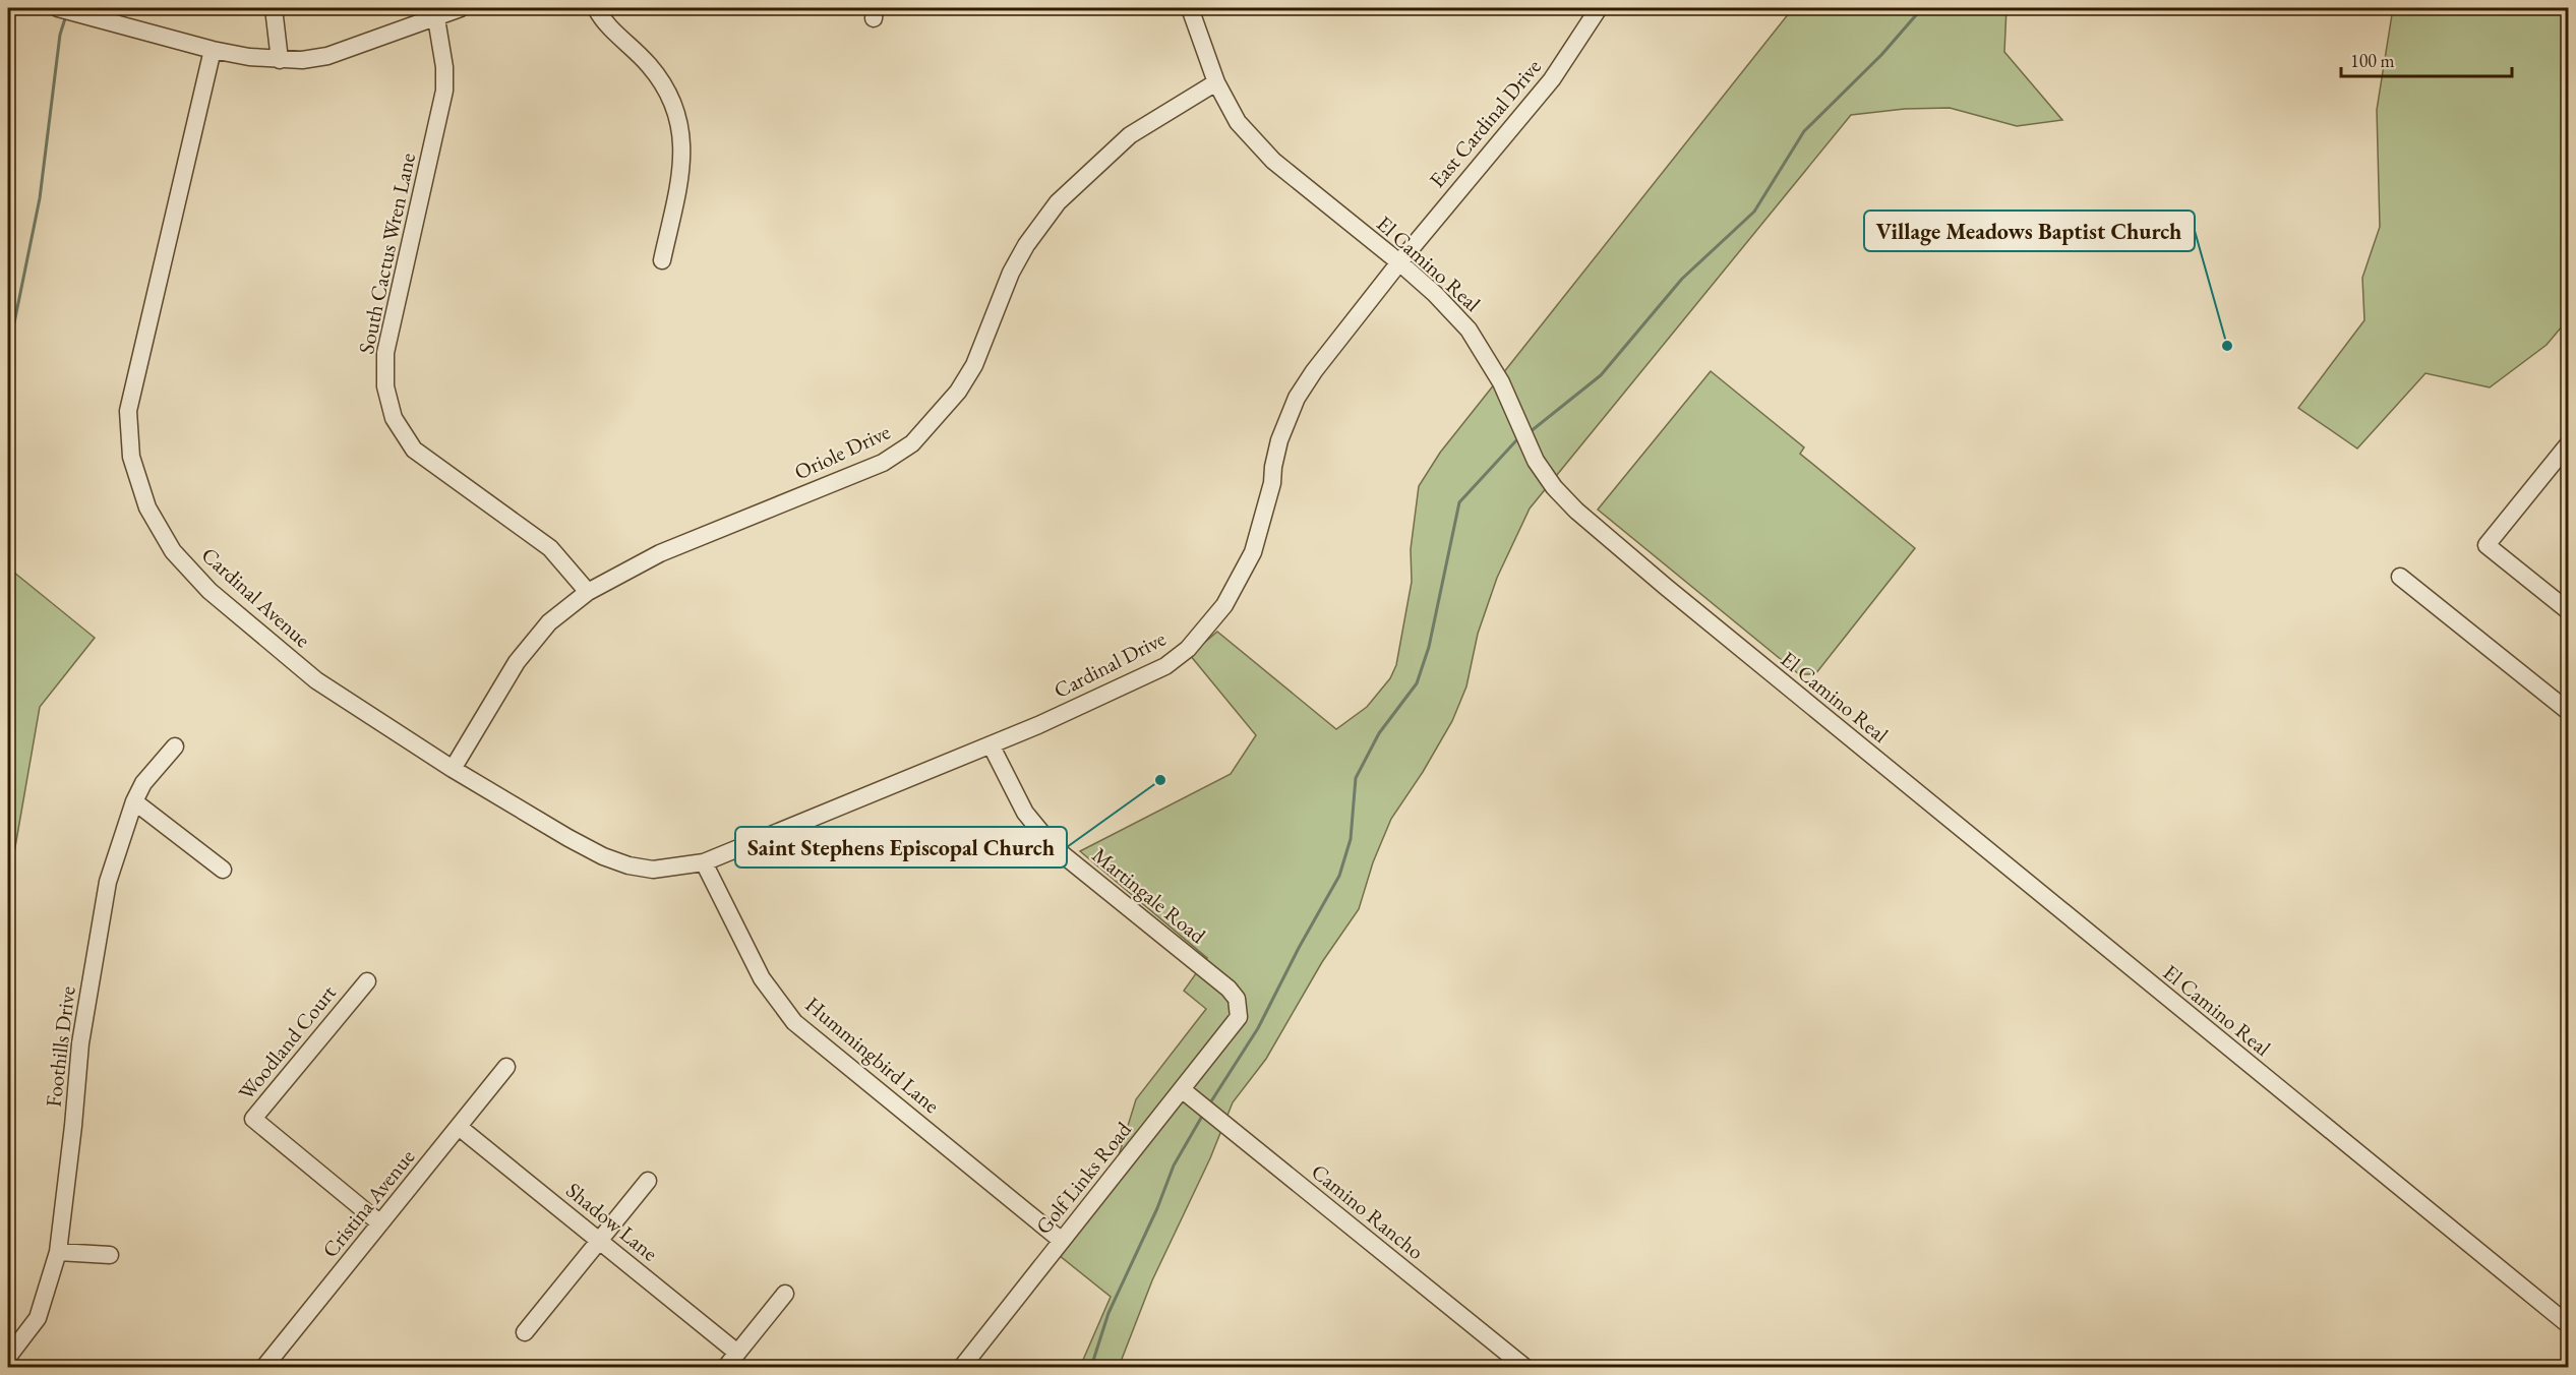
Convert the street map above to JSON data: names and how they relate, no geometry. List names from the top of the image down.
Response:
{
  "streets": {
    "street": [
      "East Cardinal Drive",
      "South Cactus Wren Lane",
      "El Camino Real",
      "Oriole Drive",
      "Cardinal Avenue",
      "Cardinal Drive",
      "Martingale Road",
      "Woodland Court",
      "Foothills Drive",
      "Hummingbird Lane",
      "Golf Links Road",
      "Cristina Avenue",
      "Camino Rancho",
      "Shadow Lane"
    ]
  },
  "crossings": [
    ["East Cardinal Drive", "El Camino Real"],
    ["East Cardinal Drive", "Cardinal Drive"],
    ["South Cactus Wren Lane", "Oriole Drive"],
    ["El Camino Real", "Oriole Drive"],
    ["El Camino Real", "Cardinal Drive"],
    ["Oriole Drive", "Cardinal Avenue"],
    ["Cardinal Avenue", "Cardinal Drive"],
    ["Cardinal Avenue", "Hummingbird Lane"],
    ["Cardinal Drive", "Martingale Road"],
    ["Cardinal Drive", "Hummingbird Lane"],
    ["Martingale Road", "Golf Links Road"],
    ["Woodland Court", "Cristina Avenue"],
    ["Hummingbird Lane", "Golf Links Road"],
    ["Golf Links Road", "Camino Rancho"],
    ["Cristina Avenue", "Shadow Lane"]
  ],
  "places": ["Village Meadows Baptist Church", "Saint Stephens Episcopal Church"],
  "scale_bar": "100 m"
}
